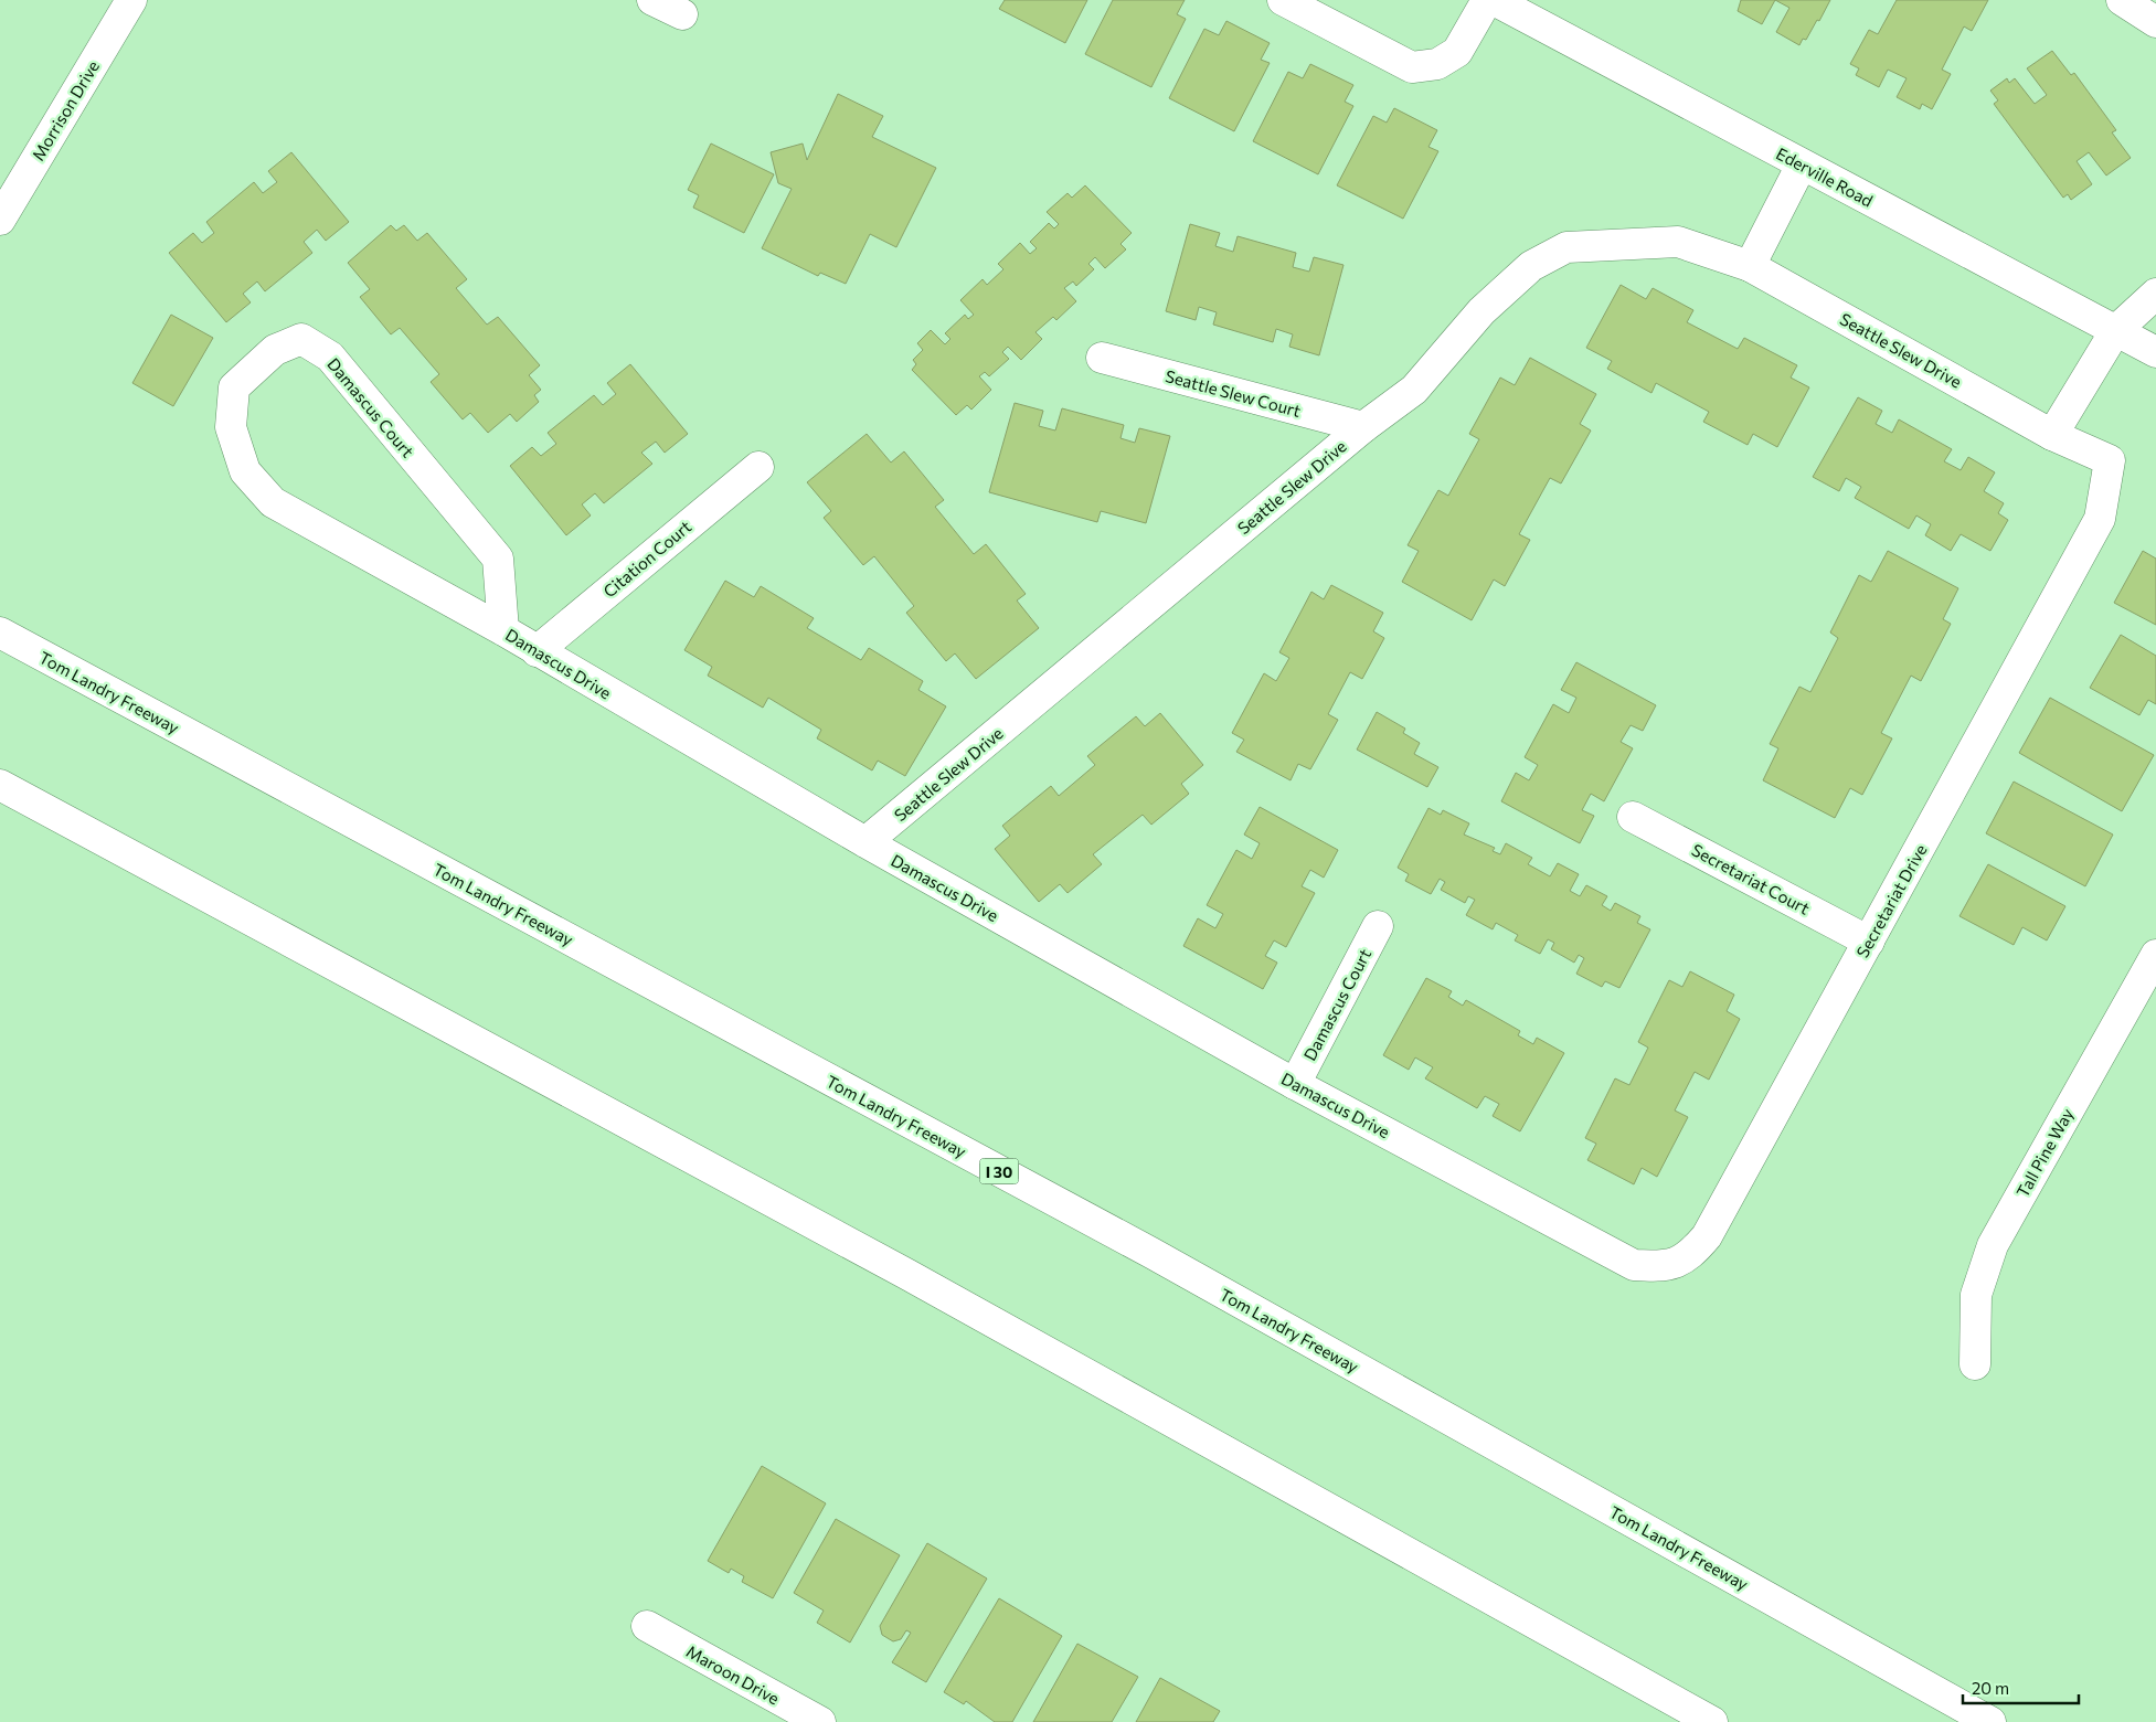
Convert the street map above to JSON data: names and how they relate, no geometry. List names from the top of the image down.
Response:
{
  "streets": {
    "main road": [
      "Morrison Drive",
      "Ederville Road",
      "Seattle Slew Drive",
      "Seattle Slew Court",
      "Damascus Court",
      "Citation Court",
      "Damascus Drive",
      "Tom Landry Freeway",
      "Secretariat Court",
      "Secretariat Drive",
      "Tall Pine Way",
      "I 30",
      "Maroon Drive"
    ]
  },
  "crossings": [
    ["Seattle Slew Drive", "Seattle Slew Court"],
    ["Seattle Slew Drive", "Damascus Drive"],
    ["Seattle Slew Drive", "Secretariat Drive"],
    ["Damascus Court", "Damascus Drive"],
    ["Citation Court", "Damascus Drive"],
    ["Damascus Drive", "Secretariat Drive"],
    ["Secretariat Court", "Secretariat Drive"]
  ],
  "scale_bar": "20 m"
}
